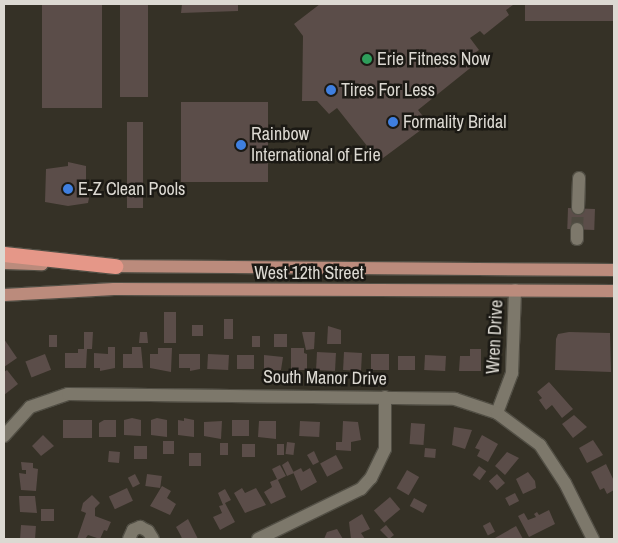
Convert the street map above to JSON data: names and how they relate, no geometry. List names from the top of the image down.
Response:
{
  "streets": {
    "main road": ["West 12th Street"],
    "street": ["Wren Drive", "South Manor Drive"]
  },
  "crossings": [
    ["West 12th Street", "Wren Drive"],
    ["Wren Drive", "South Manor Drive"]
  ],
  "places": [
    "Erie Fitness Now",
    "Tires For Less",
    "Formality Bridal",
    "Rainbow International of Erie",
    "E-Z Clean Pools"
  ]
}
